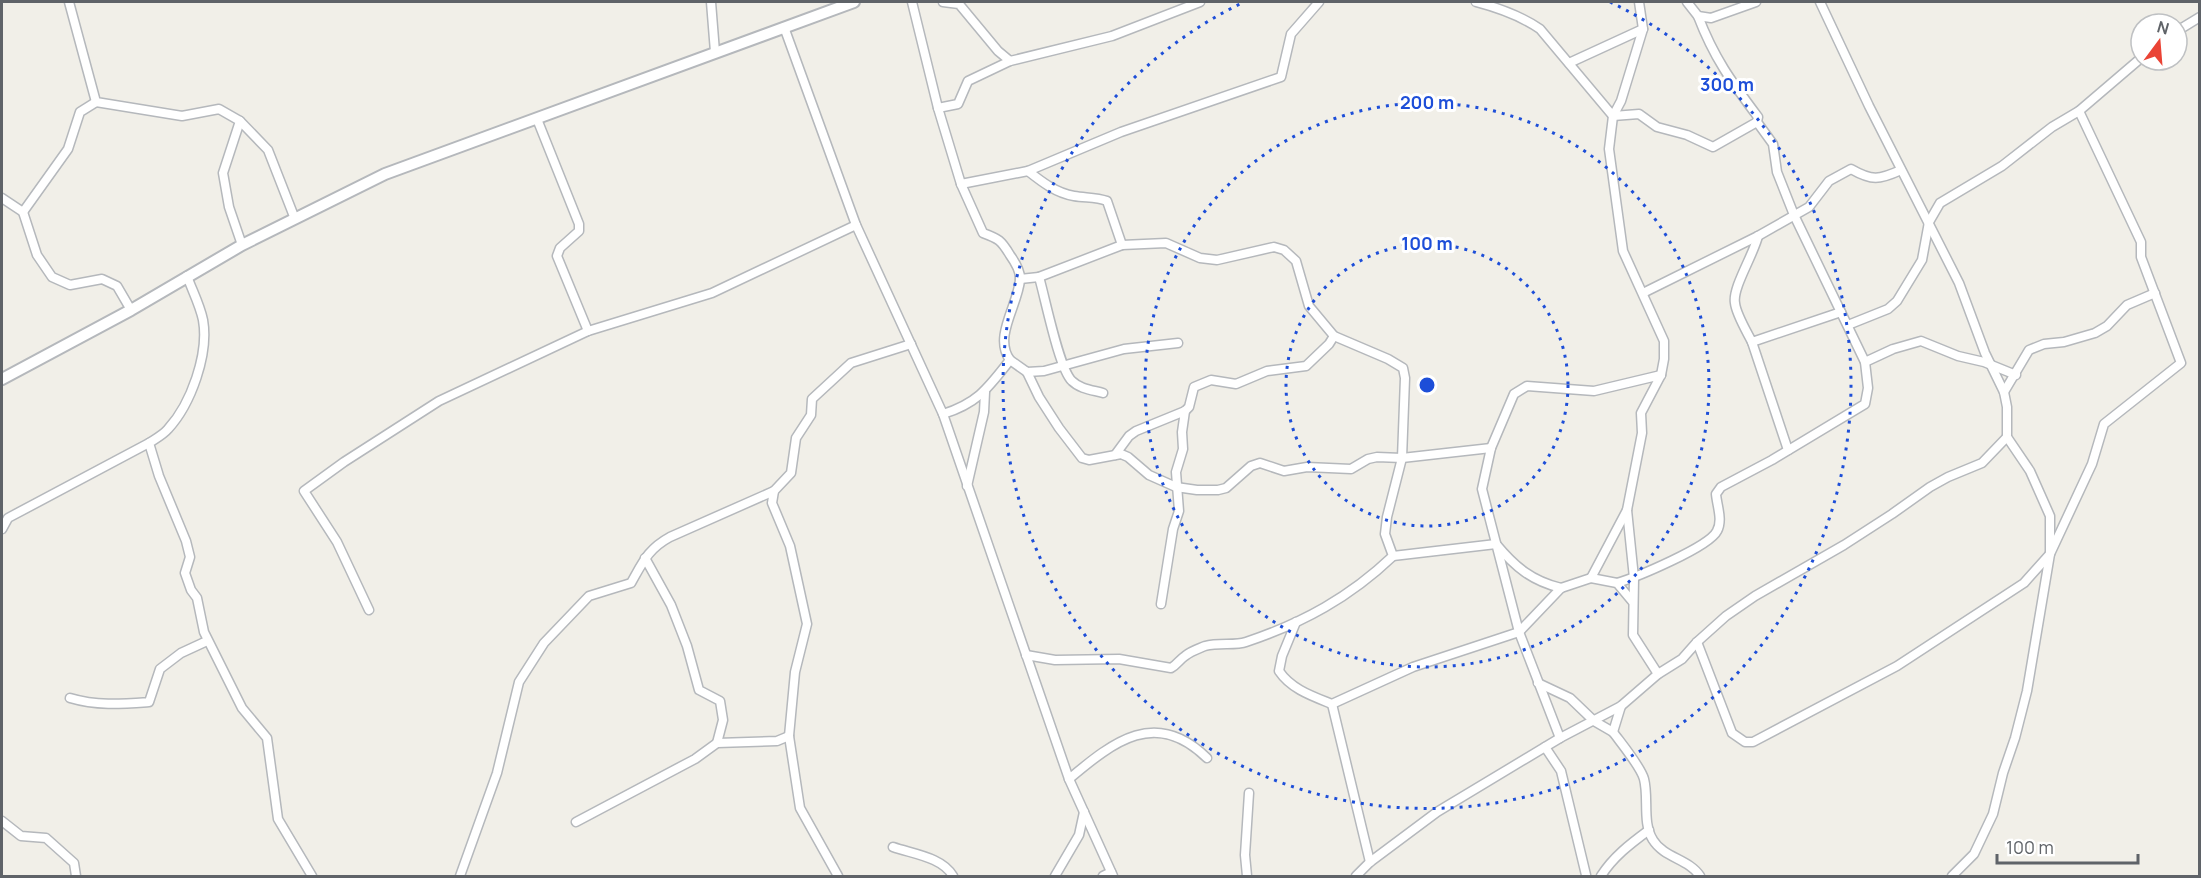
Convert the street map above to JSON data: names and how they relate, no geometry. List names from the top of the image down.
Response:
{
  "scale_bar": "100 m",
  "north": "top",
  "rings": ["300 m", "200 m", "100 m"]
}
